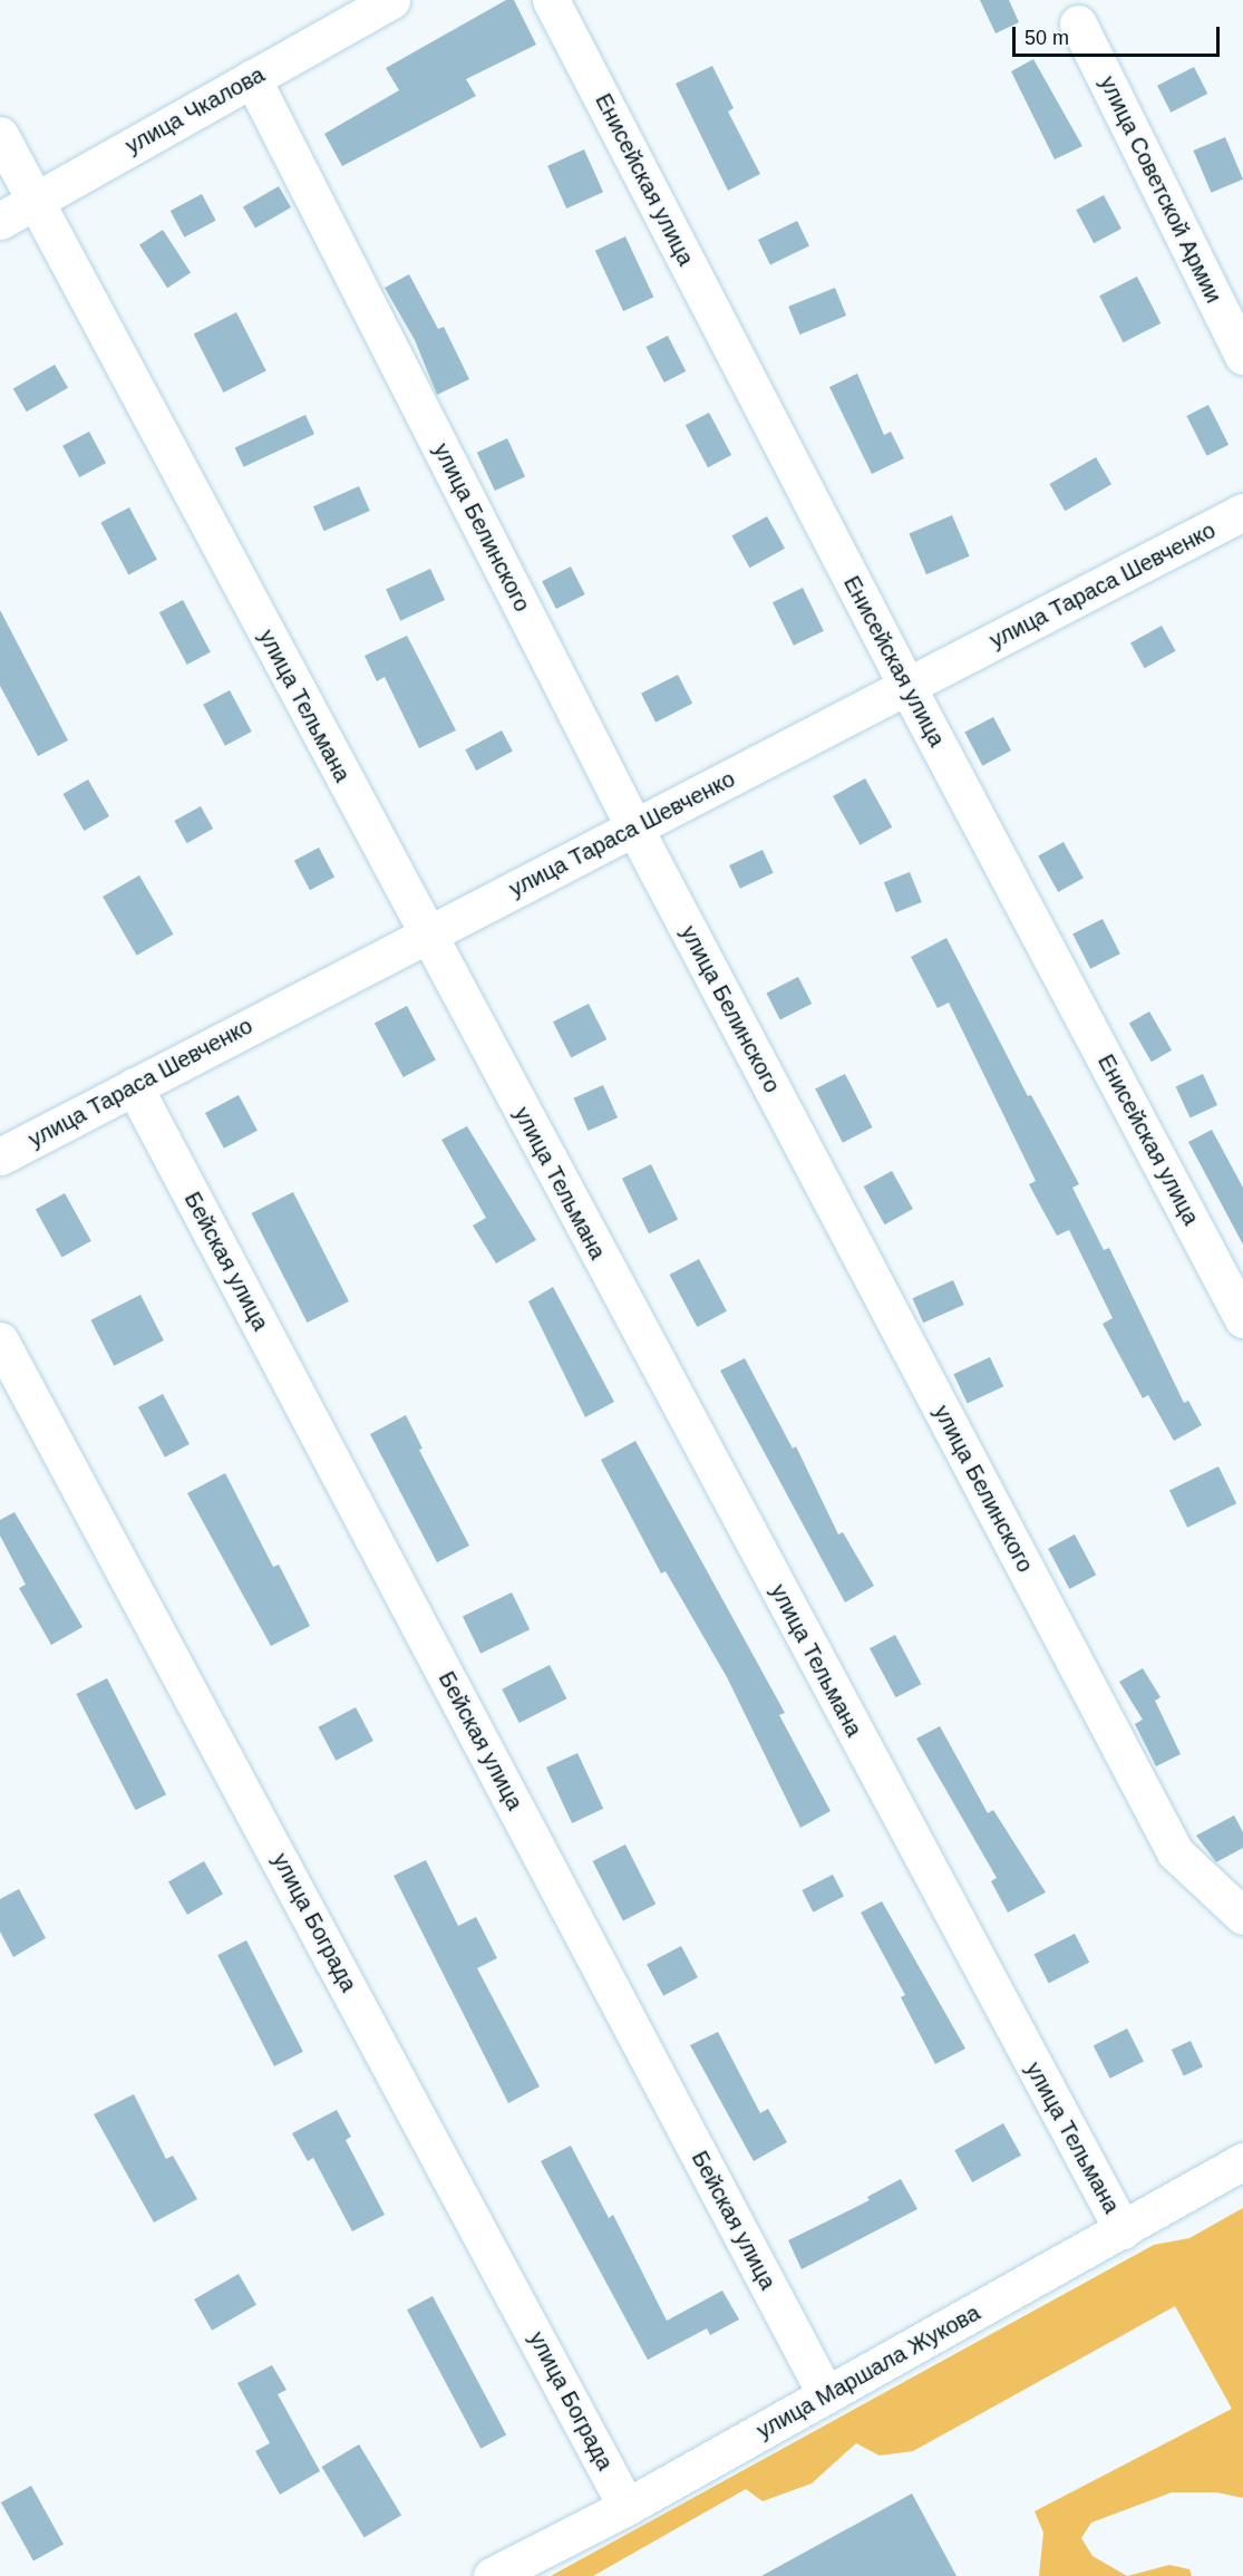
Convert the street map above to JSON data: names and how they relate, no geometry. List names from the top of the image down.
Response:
{
  "streets": {
    "street": [
      "улица Чкалова",
      "Енисейская улица",
      "улица Советской Армии",
      "улица Белинского",
      "улица Тараса Шевченко",
      "улица Тельмана",
      "Бейская улица",
      "улица Бограда",
      "улица Маршала Жукова"
    ]
  },
  "crossings": [
    ["улица Чкалова", "улица Белинского"],
    ["улица Чкалова", "улица Тельмана"],
    ["Енисейская улица", "улица Тараса Шевченко"],
    ["улица Белинского", "улица Тараса Шевченко"],
    ["улица Тараса Шевченко", "улица Тельмана"],
    ["улица Тараса Шевченко", "Бейская улица"],
    ["улица Тельмана", "улица Маршала Жукова"],
    ["Бейская улица", "улица Маршала Жукова"],
    ["улица Бограда", "улица Маршала Жукова"]
  ],
  "scale_bar": "50 m"
}
